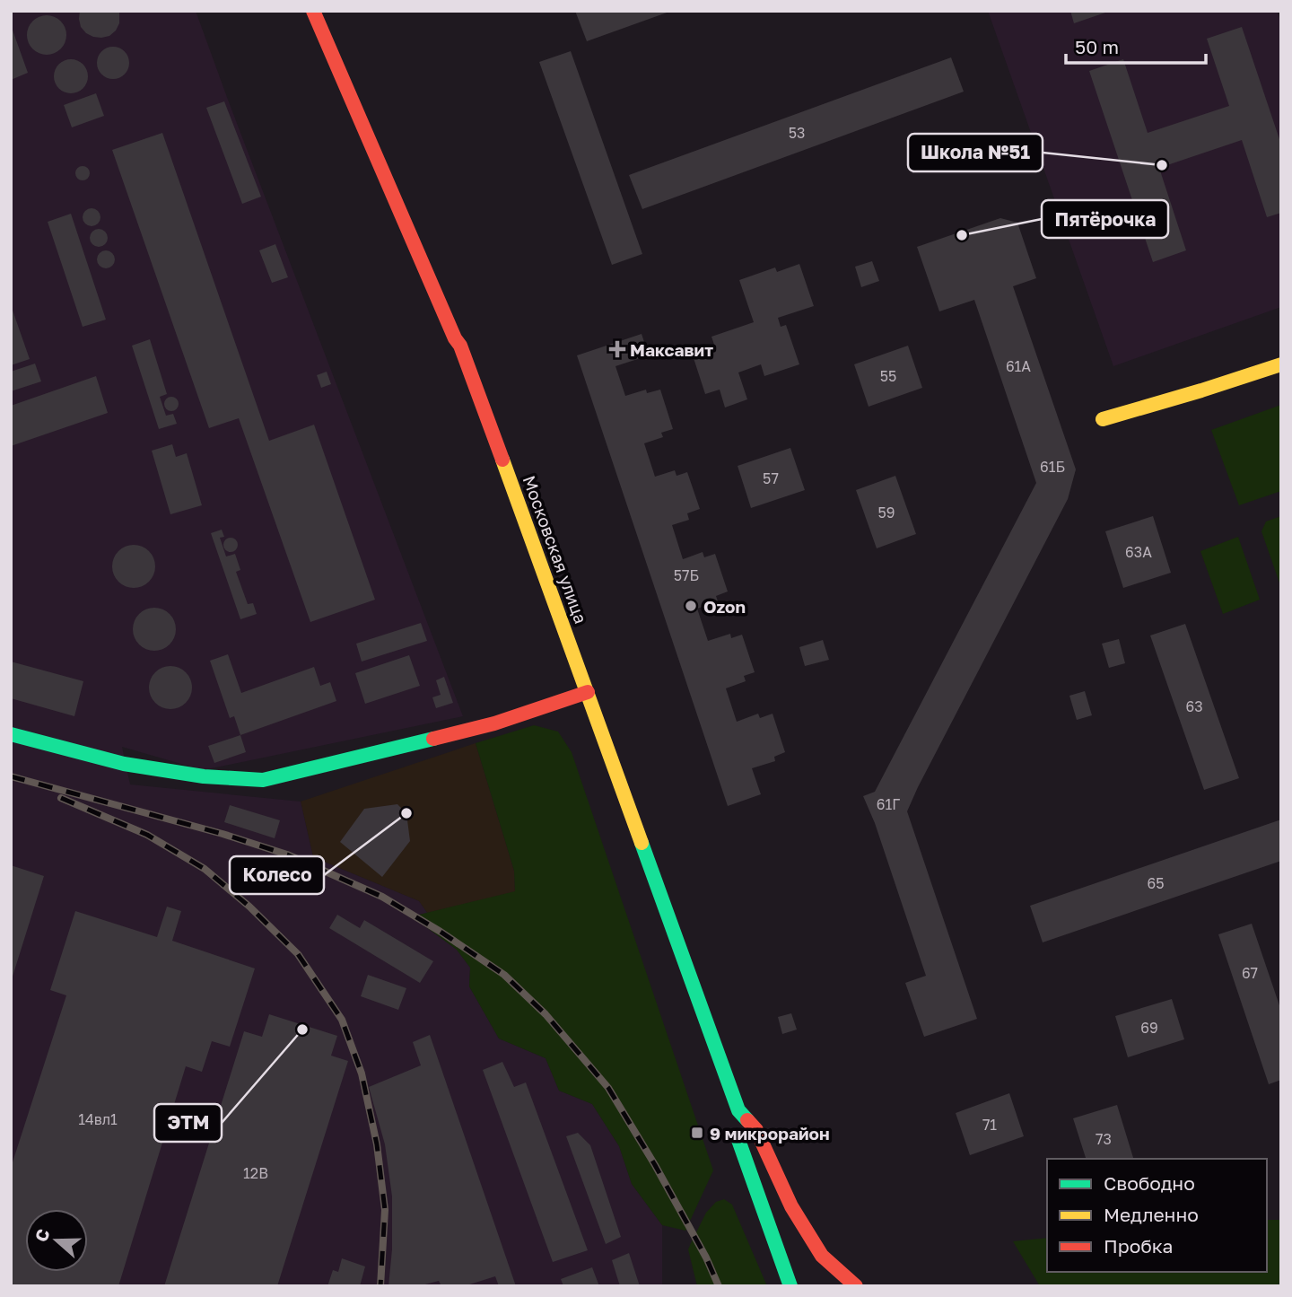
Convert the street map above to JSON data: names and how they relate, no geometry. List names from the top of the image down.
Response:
{
  "streets": {
    "main road": ["Московская улица"]
  },
  "places": {
    "other": [
      "Школа №51",
      "Пятёрочка",
      "Ozon",
      "Колесо",
      "ЭТМ"
    ],
    "health": ["Максавит"],
    "transit": ["9 микрорайон"]
  },
  "house_numbers": [
    "53",
    "61А",
    "55",
    "61Б",
    "57",
    "59",
    "63А",
    "57Б",
    "63",
    "61Г",
    "65",
    "67",
    "69",
    "14вл1",
    "71",
    "73",
    "12В"
  ],
  "legend": ["Свободно", "Медленно", "Пробка"],
  "scale_bar": "50 m",
  "north": "left"
}
